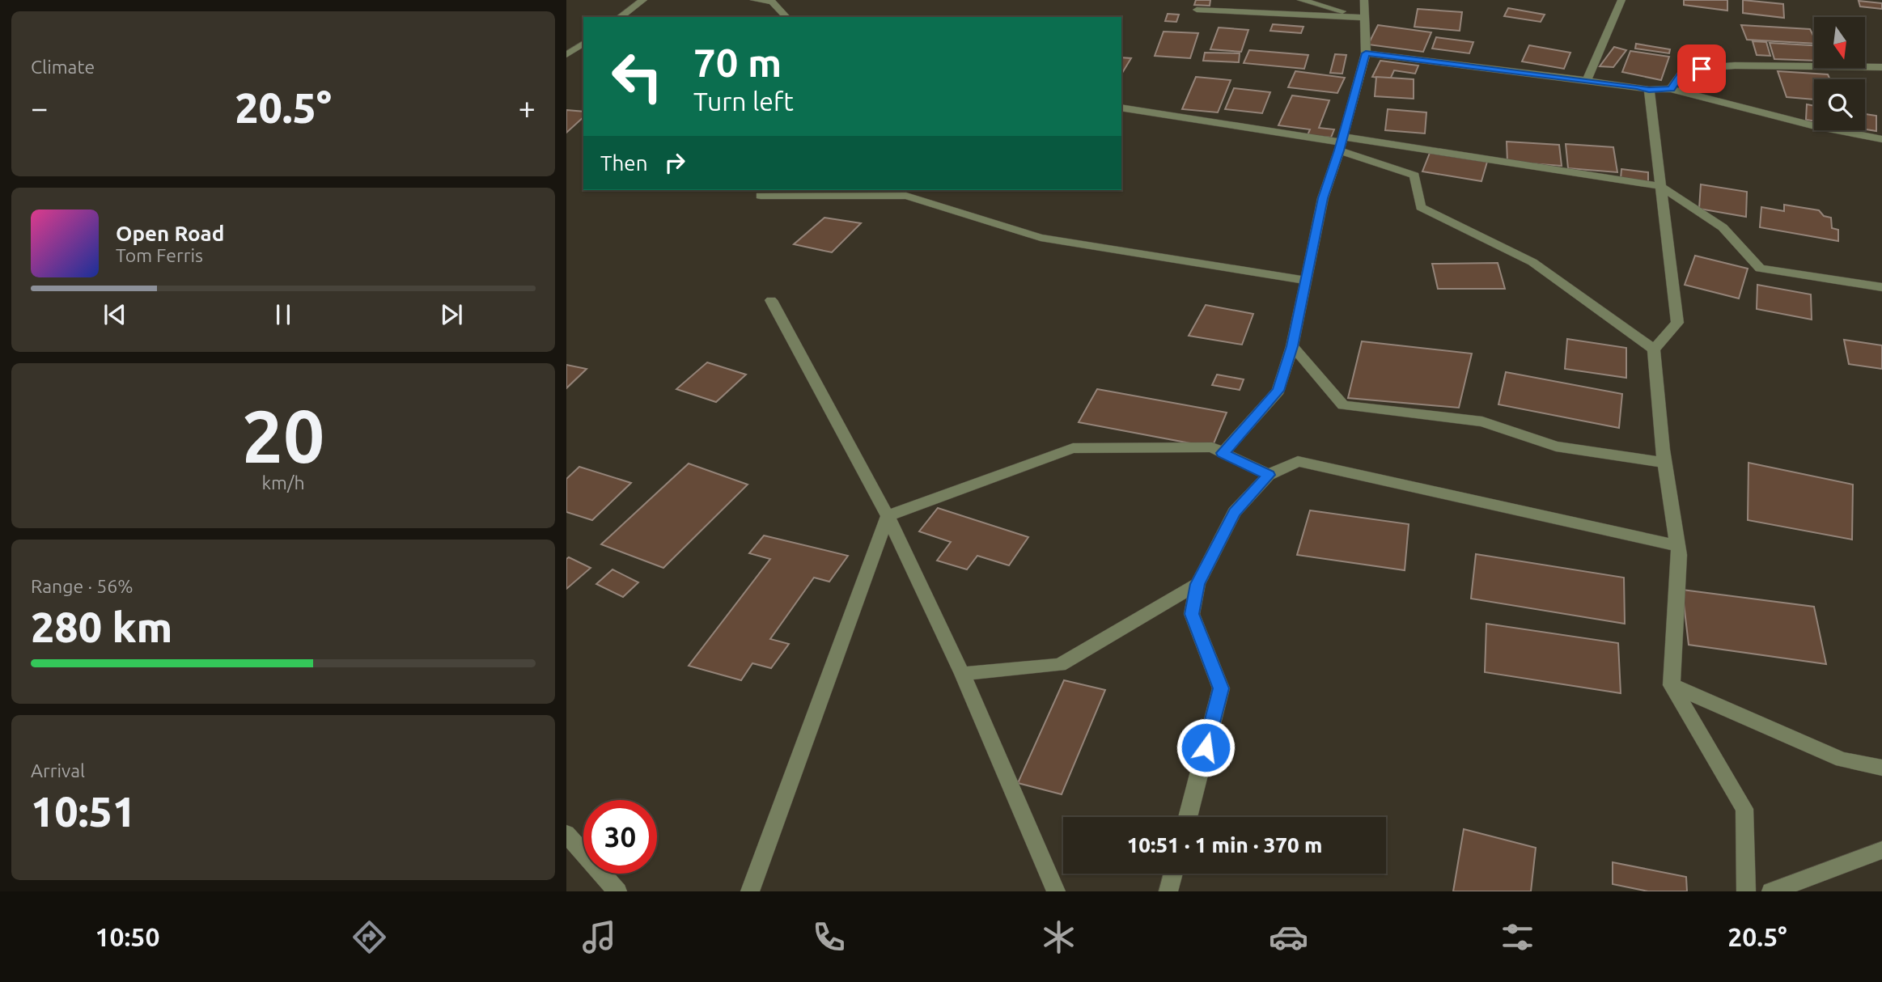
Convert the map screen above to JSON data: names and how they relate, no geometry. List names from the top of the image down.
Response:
{
  "north": "bottom",
  "page": {
    "tile": [
      "Climate",
      ["20", "km/h"],
      ["Range · 56%", "280 km"],
      ["Arrival", "10:51"]
    ],
    "turn": ["70 m", "Turn left"],
    "heat": ["−", "20.5°", "+"],
    "then": "Then",
    "song": ["Open Road", "Tom Ferris"],
    "limit": "30",
    "trip": "10:51 · 1 min · 370 m",
    "tabs": ["10:50", "20.5°"]
  }
}
